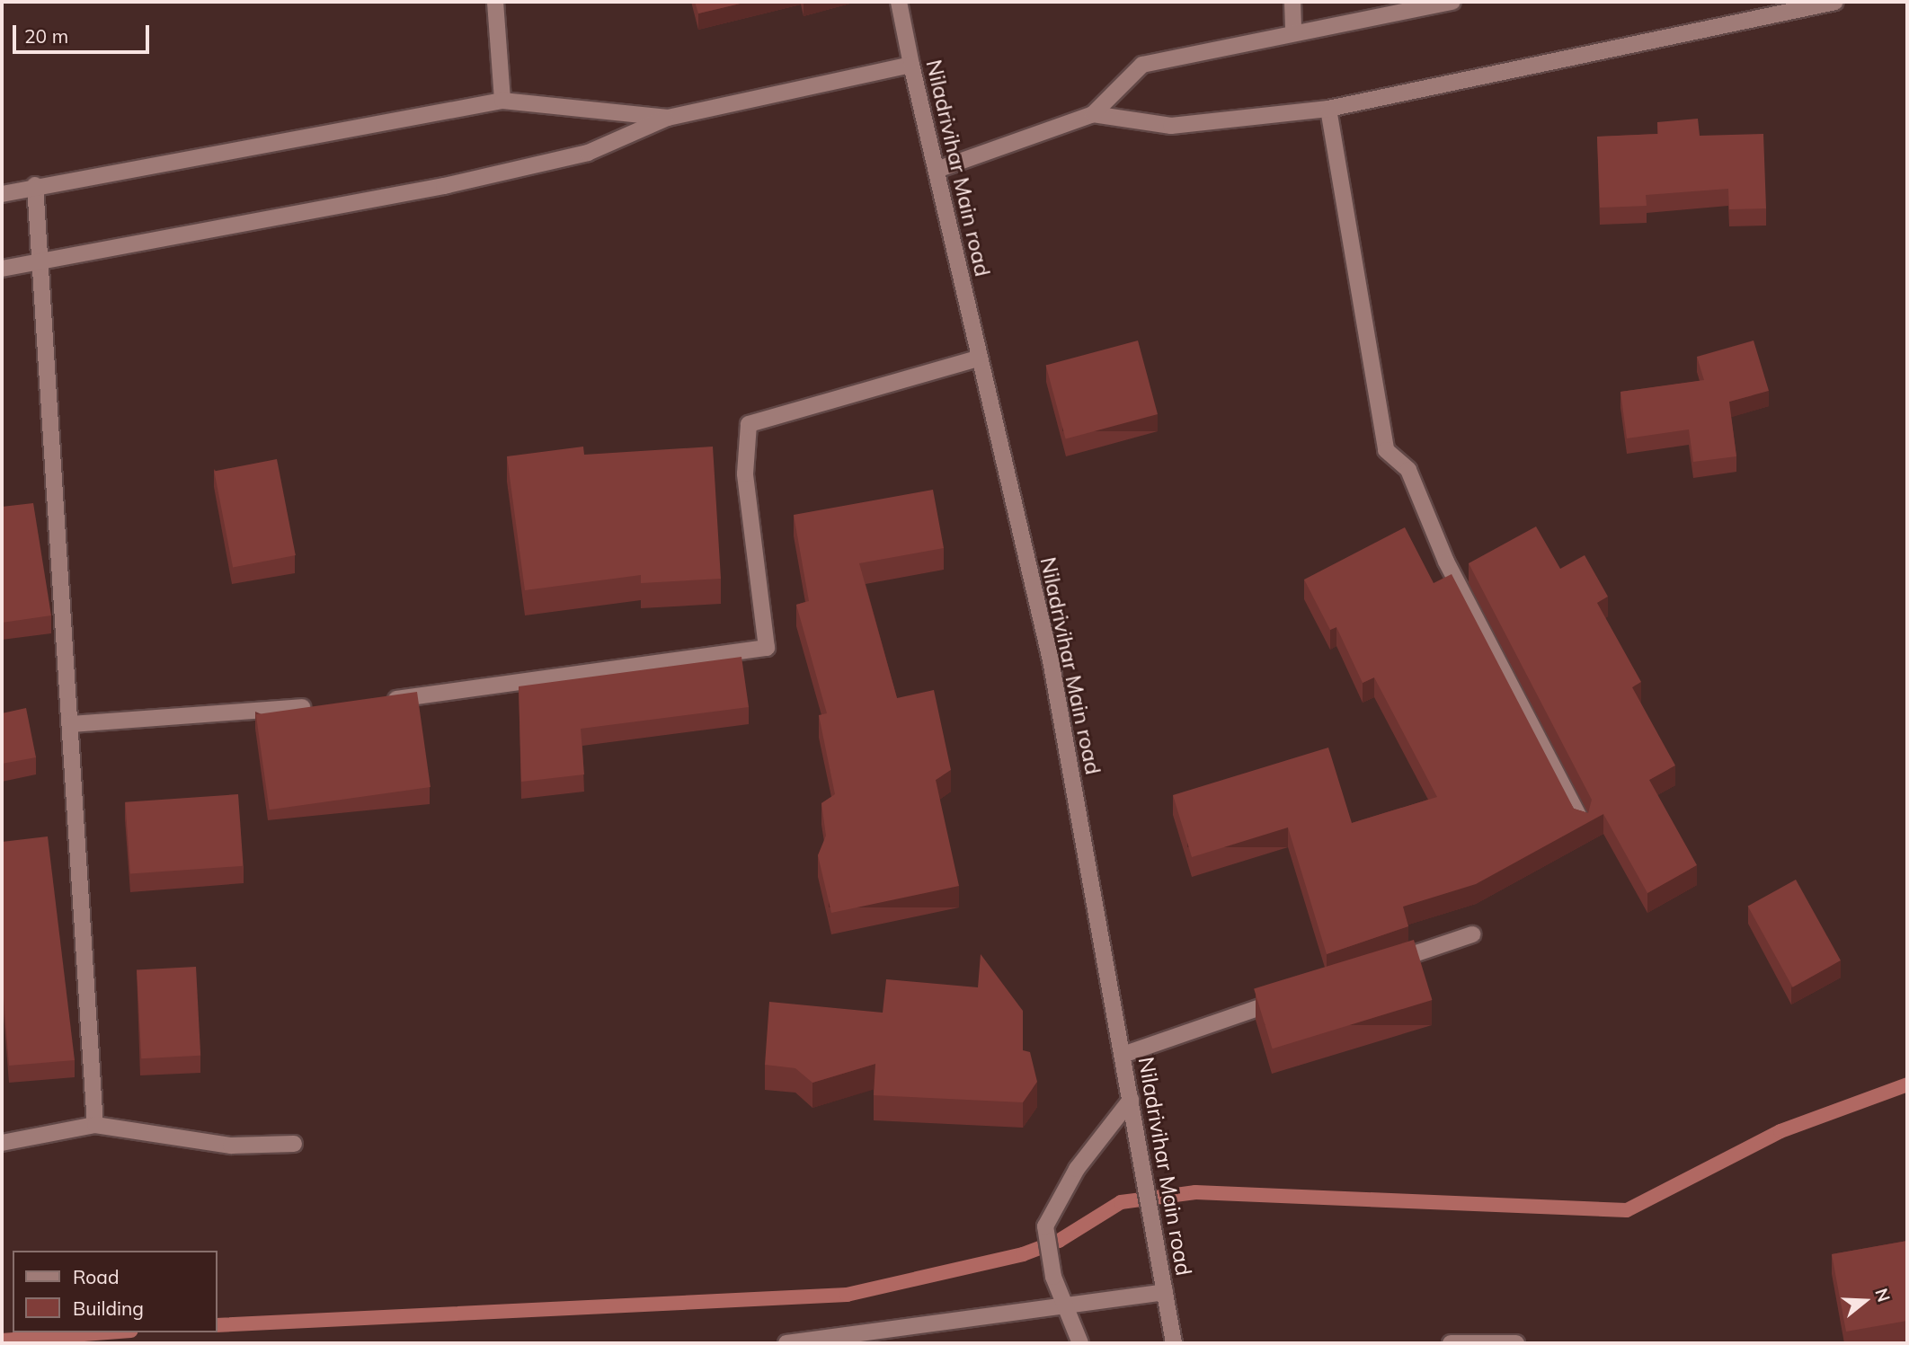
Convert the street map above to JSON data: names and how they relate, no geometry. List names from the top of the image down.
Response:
{
  "streets": {
    "street": ["Niladrivihar Main road"]
  },
  "legend": ["Road", "Building"],
  "scale_bar": "20 m",
  "north": "right"
}
